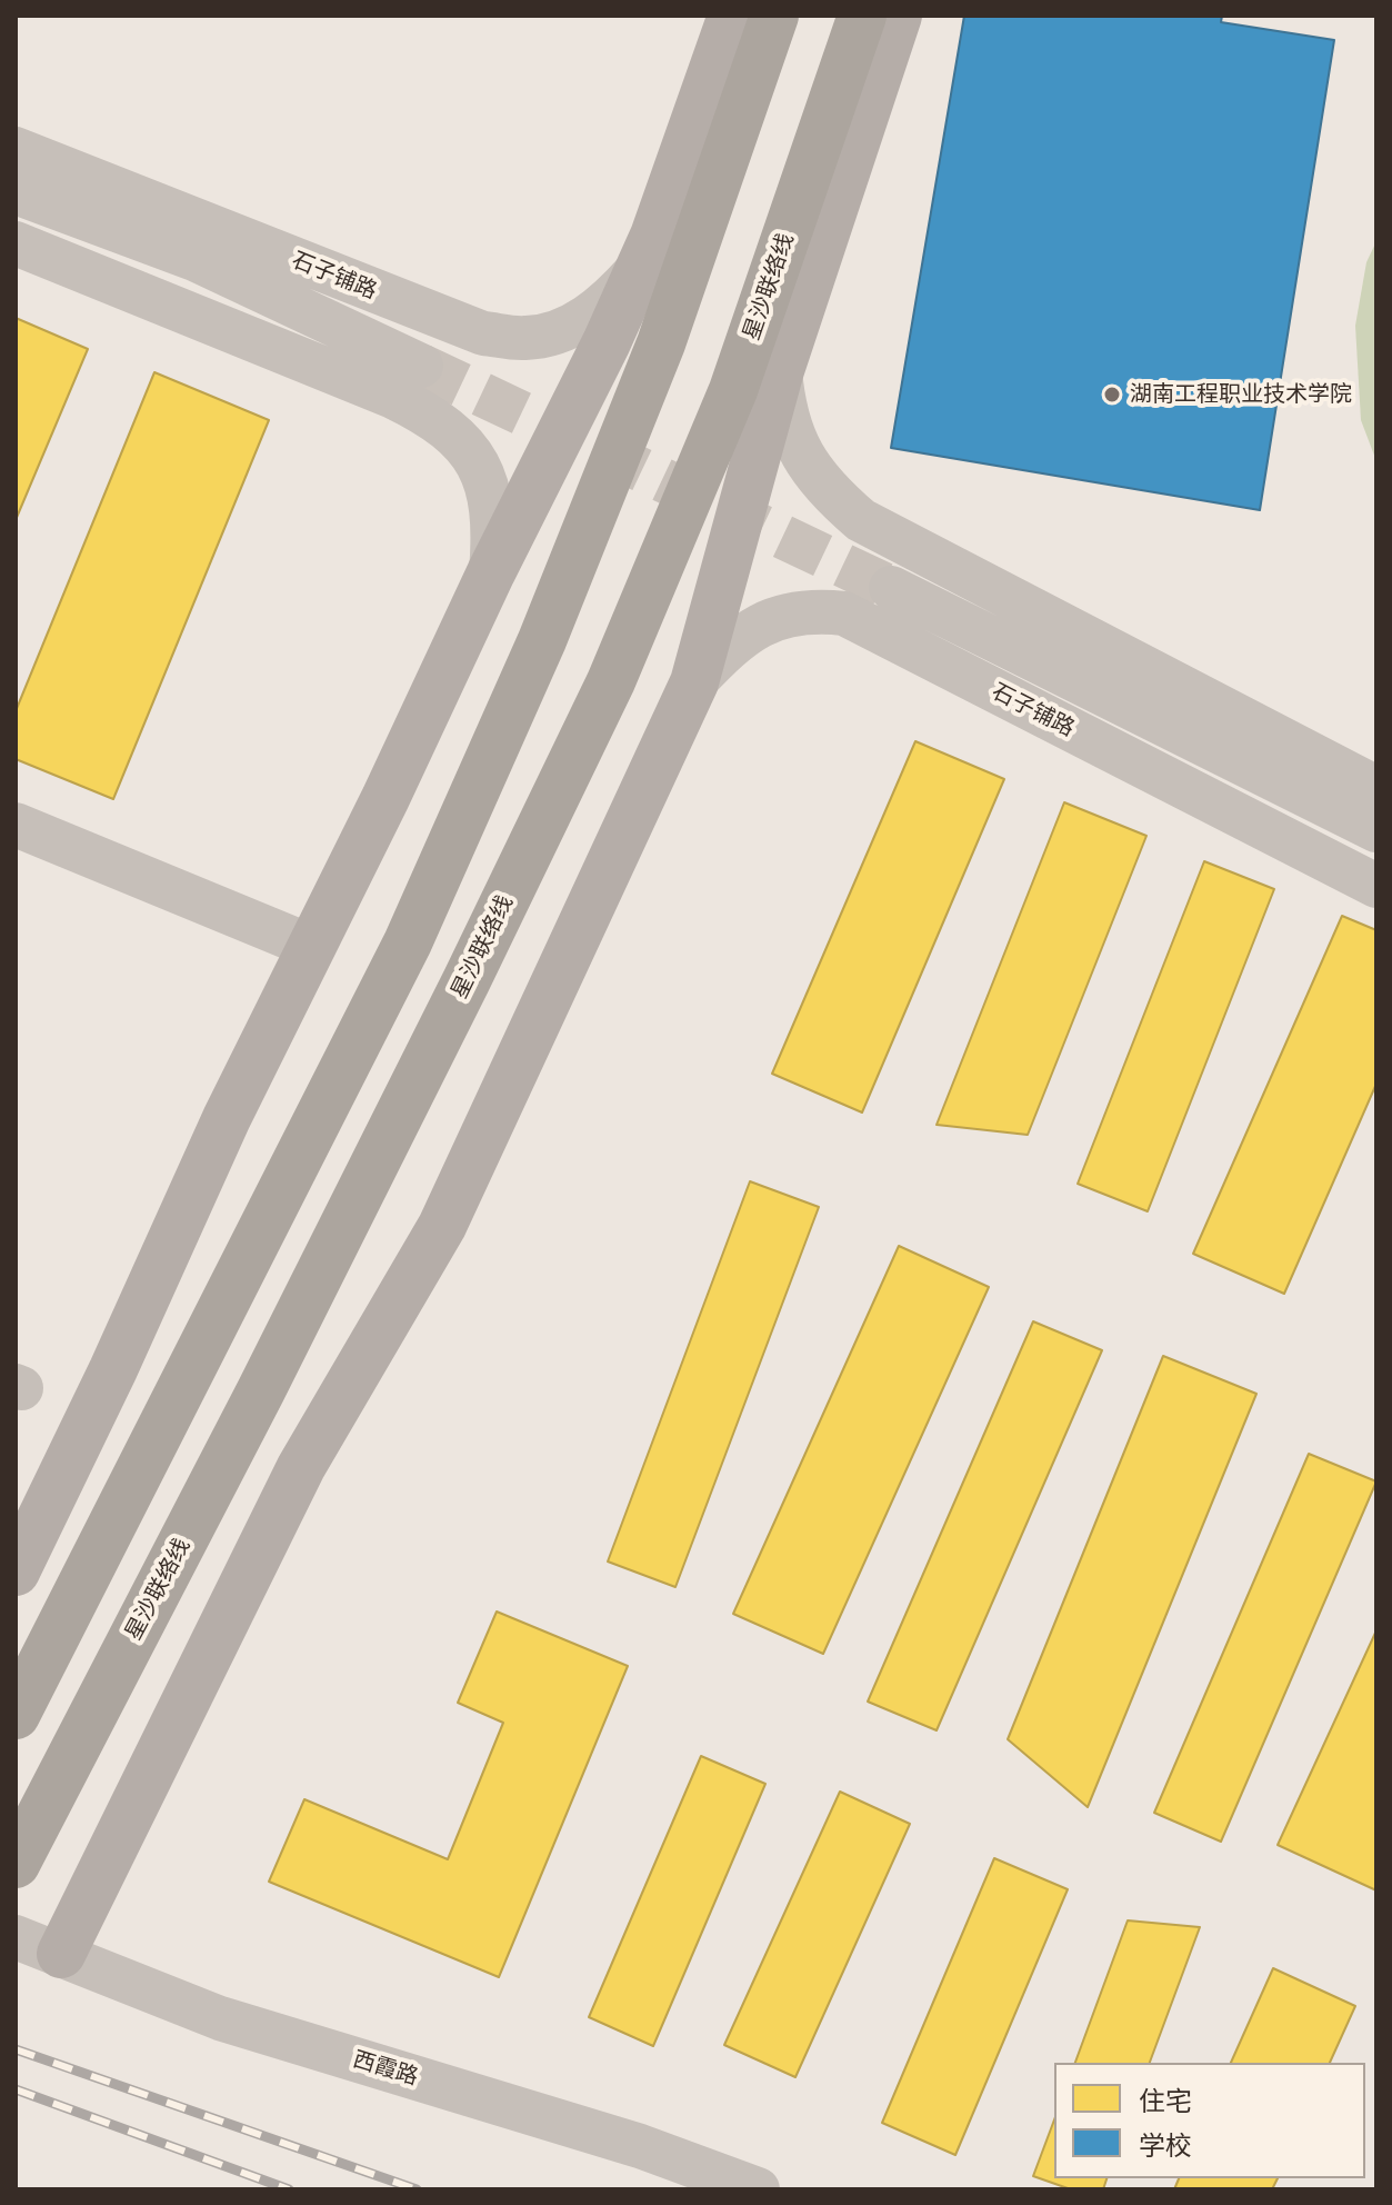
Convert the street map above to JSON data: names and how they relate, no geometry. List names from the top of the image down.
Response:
{
  "streets": {
    "highway": ["星沙联络线"],
    "street": ["石子铺路", "西霞路"]
  },
  "places": ["湖南工程职业技术学院"],
  "legend": ["住宅", "学校"]
}
